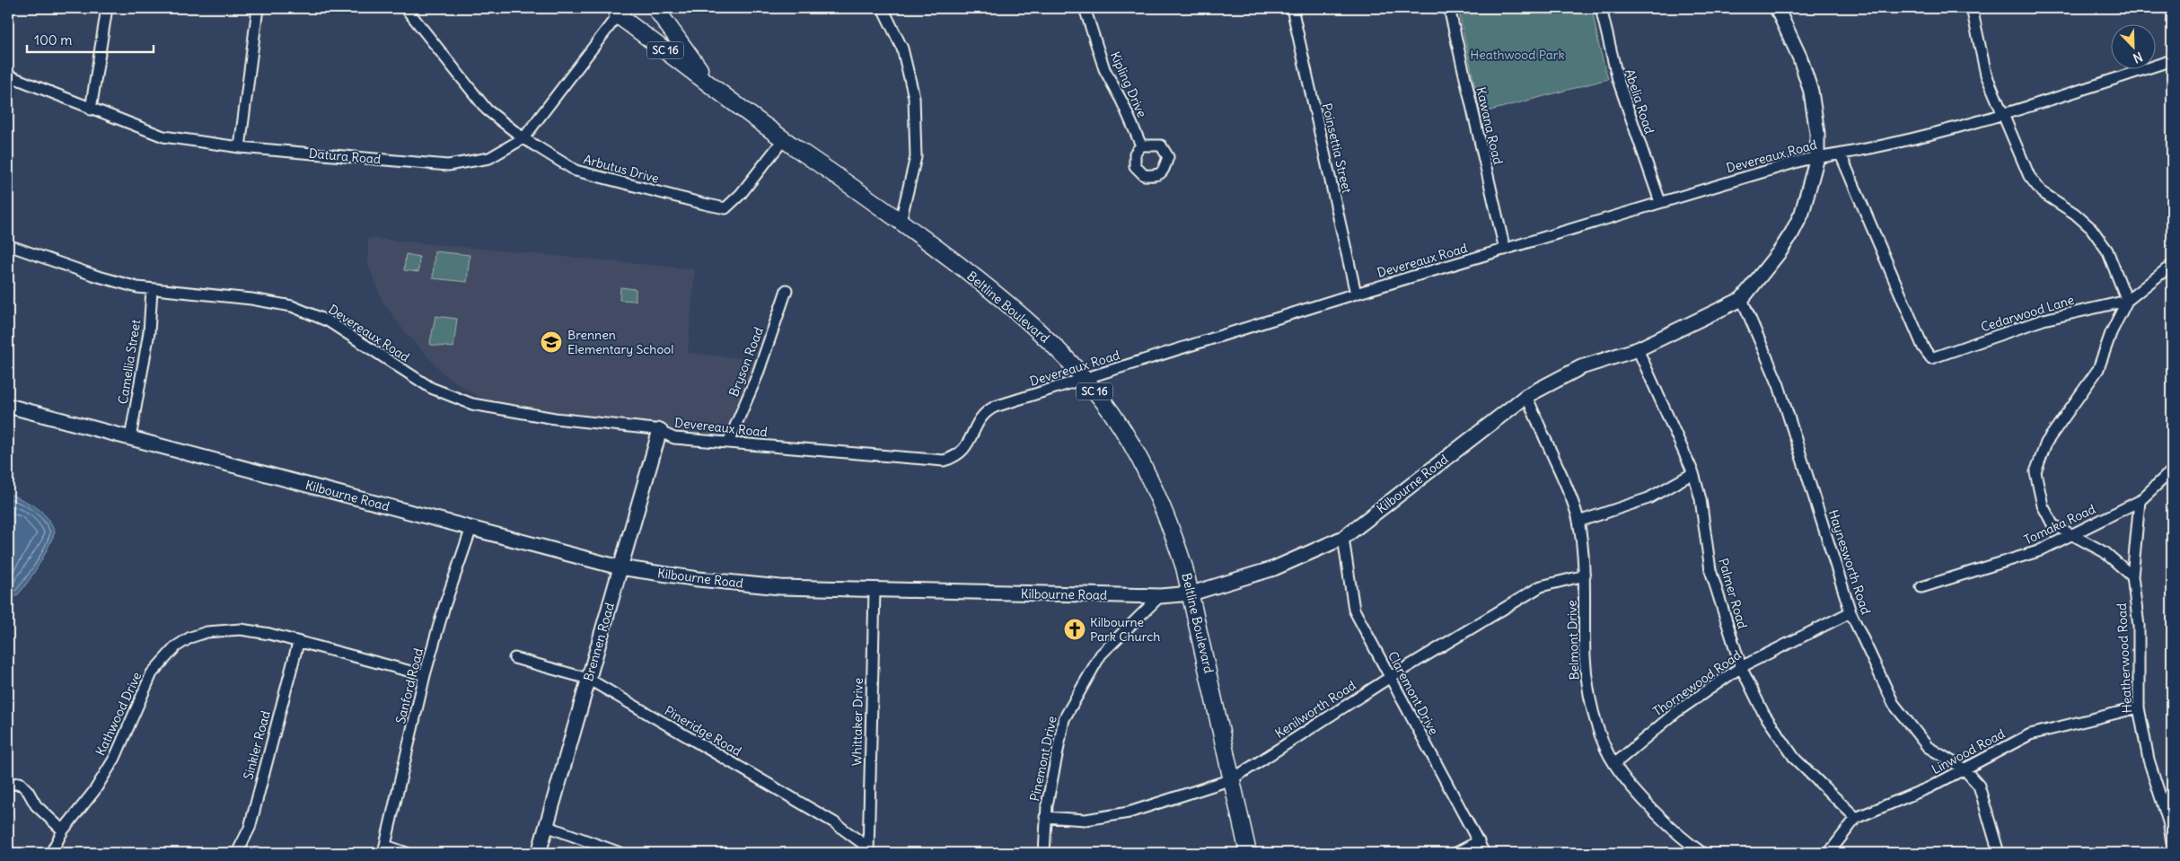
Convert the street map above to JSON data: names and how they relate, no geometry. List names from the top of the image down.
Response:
{
  "streets": {
    "main road": ["SC 16", "Beltline Boulevard"],
    "street": [
      "Kipling Drive",
      "Abelia Road",
      "Kawana Road",
      "Poinsettia Street",
      "Datura Road",
      "Devereaux Road",
      "Arbutus Drive",
      "Cedarwood Lane",
      "Camellia Street",
      "Bryson Road",
      "Kilbourne Road",
      "Tomaka Road",
      "Haynesworth Road",
      "Palmer Road",
      "Belmont Drive",
      "Brennen Road",
      "Heatherwood Road",
      "Thornewood Road",
      "Sanford Road",
      "Claremont Drive",
      "Kenilworth Road",
      "Kathwood Drive",
      "Whittaker Drive",
      "Pineridge Road",
      "Sinkler Road",
      "Linwood Road",
      "Pinemont Drive"
    ]
  },
  "crossings": [
    ["SC 16", "Datura Road"],
    ["SC 16", "Beltline Boulevard"],
    ["Abelia Road", "Devereaux Road"],
    ["Kawana Road", "Devereaux Road"],
    ["Poinsettia Street", "Devereaux Road"],
    ["Datura Road", "Arbutus Drive"],
    ["Devereaux Road", "Beltline Boulevard"],
    ["Devereaux Road", "Cedarwood Lane"],
    ["Devereaux Road", "Camellia Street"],
    ["Devereaux Road", "Bryson Road"],
    ["Devereaux Road", "Kilbourne Road"],
    ["Devereaux Road", "Brennen Road"],
    ["Arbutus Drive", "Beltline Boulevard"],
    ["Beltline Boulevard", "Kilbourne Road"],
    ["Beltline Boulevard", "Kenilworth Road"],
    ["Camellia Street", "Kilbourne Road"],
    ["Kilbourne Road", "Haynesworth Road"],
    ["Kilbourne Road", "Palmer Road"],
    ["Kilbourne Road", "Belmont Drive"],
    ["Kilbourne Road", "Brennen Road"],
    ["Kilbourne Road", "Sanford Road"],
    ["Kilbourne Road", "Claremont Drive"],
    ["Kilbourne Road", "Whittaker Drive"],
    ["Kilbourne Road", "Pinemont Drive"],
    ["Tomaka Road", "Heatherwood Road"],
    ["Haynesworth Road", "Thornewood Road"],
    ["Haynesworth Road", "Linwood Road"],
    ["Palmer Road", "Thornewood Road"],
    ["Palmer Road", "Linwood Road"],
    ["Belmont Drive", "Thornewood Road"],
    ["Belmont Drive", "Kenilworth Road"],
    ["Brennen Road", "Pineridge Road"],
    ["Heatherwood Road", "Linwood Road"],
    ["Sanford Road", "Kathwood Drive"],
    ["Claremont Drive", "Kenilworth Road"],
    ["Kenilworth Road", "Pinemont Drive"],
    ["Kathwood Drive", "Sinkler Road"],
    ["Whittaker Drive", "Pineridge Road"]
  ],
  "parks": ["Heathwood Park"],
  "places": {
    "school or university": ["Brennen Elementary School"],
    "church": ["Kilbourne Park Church"]
  },
  "scale_bar": "100 m",
  "north": "bottom right"
}
